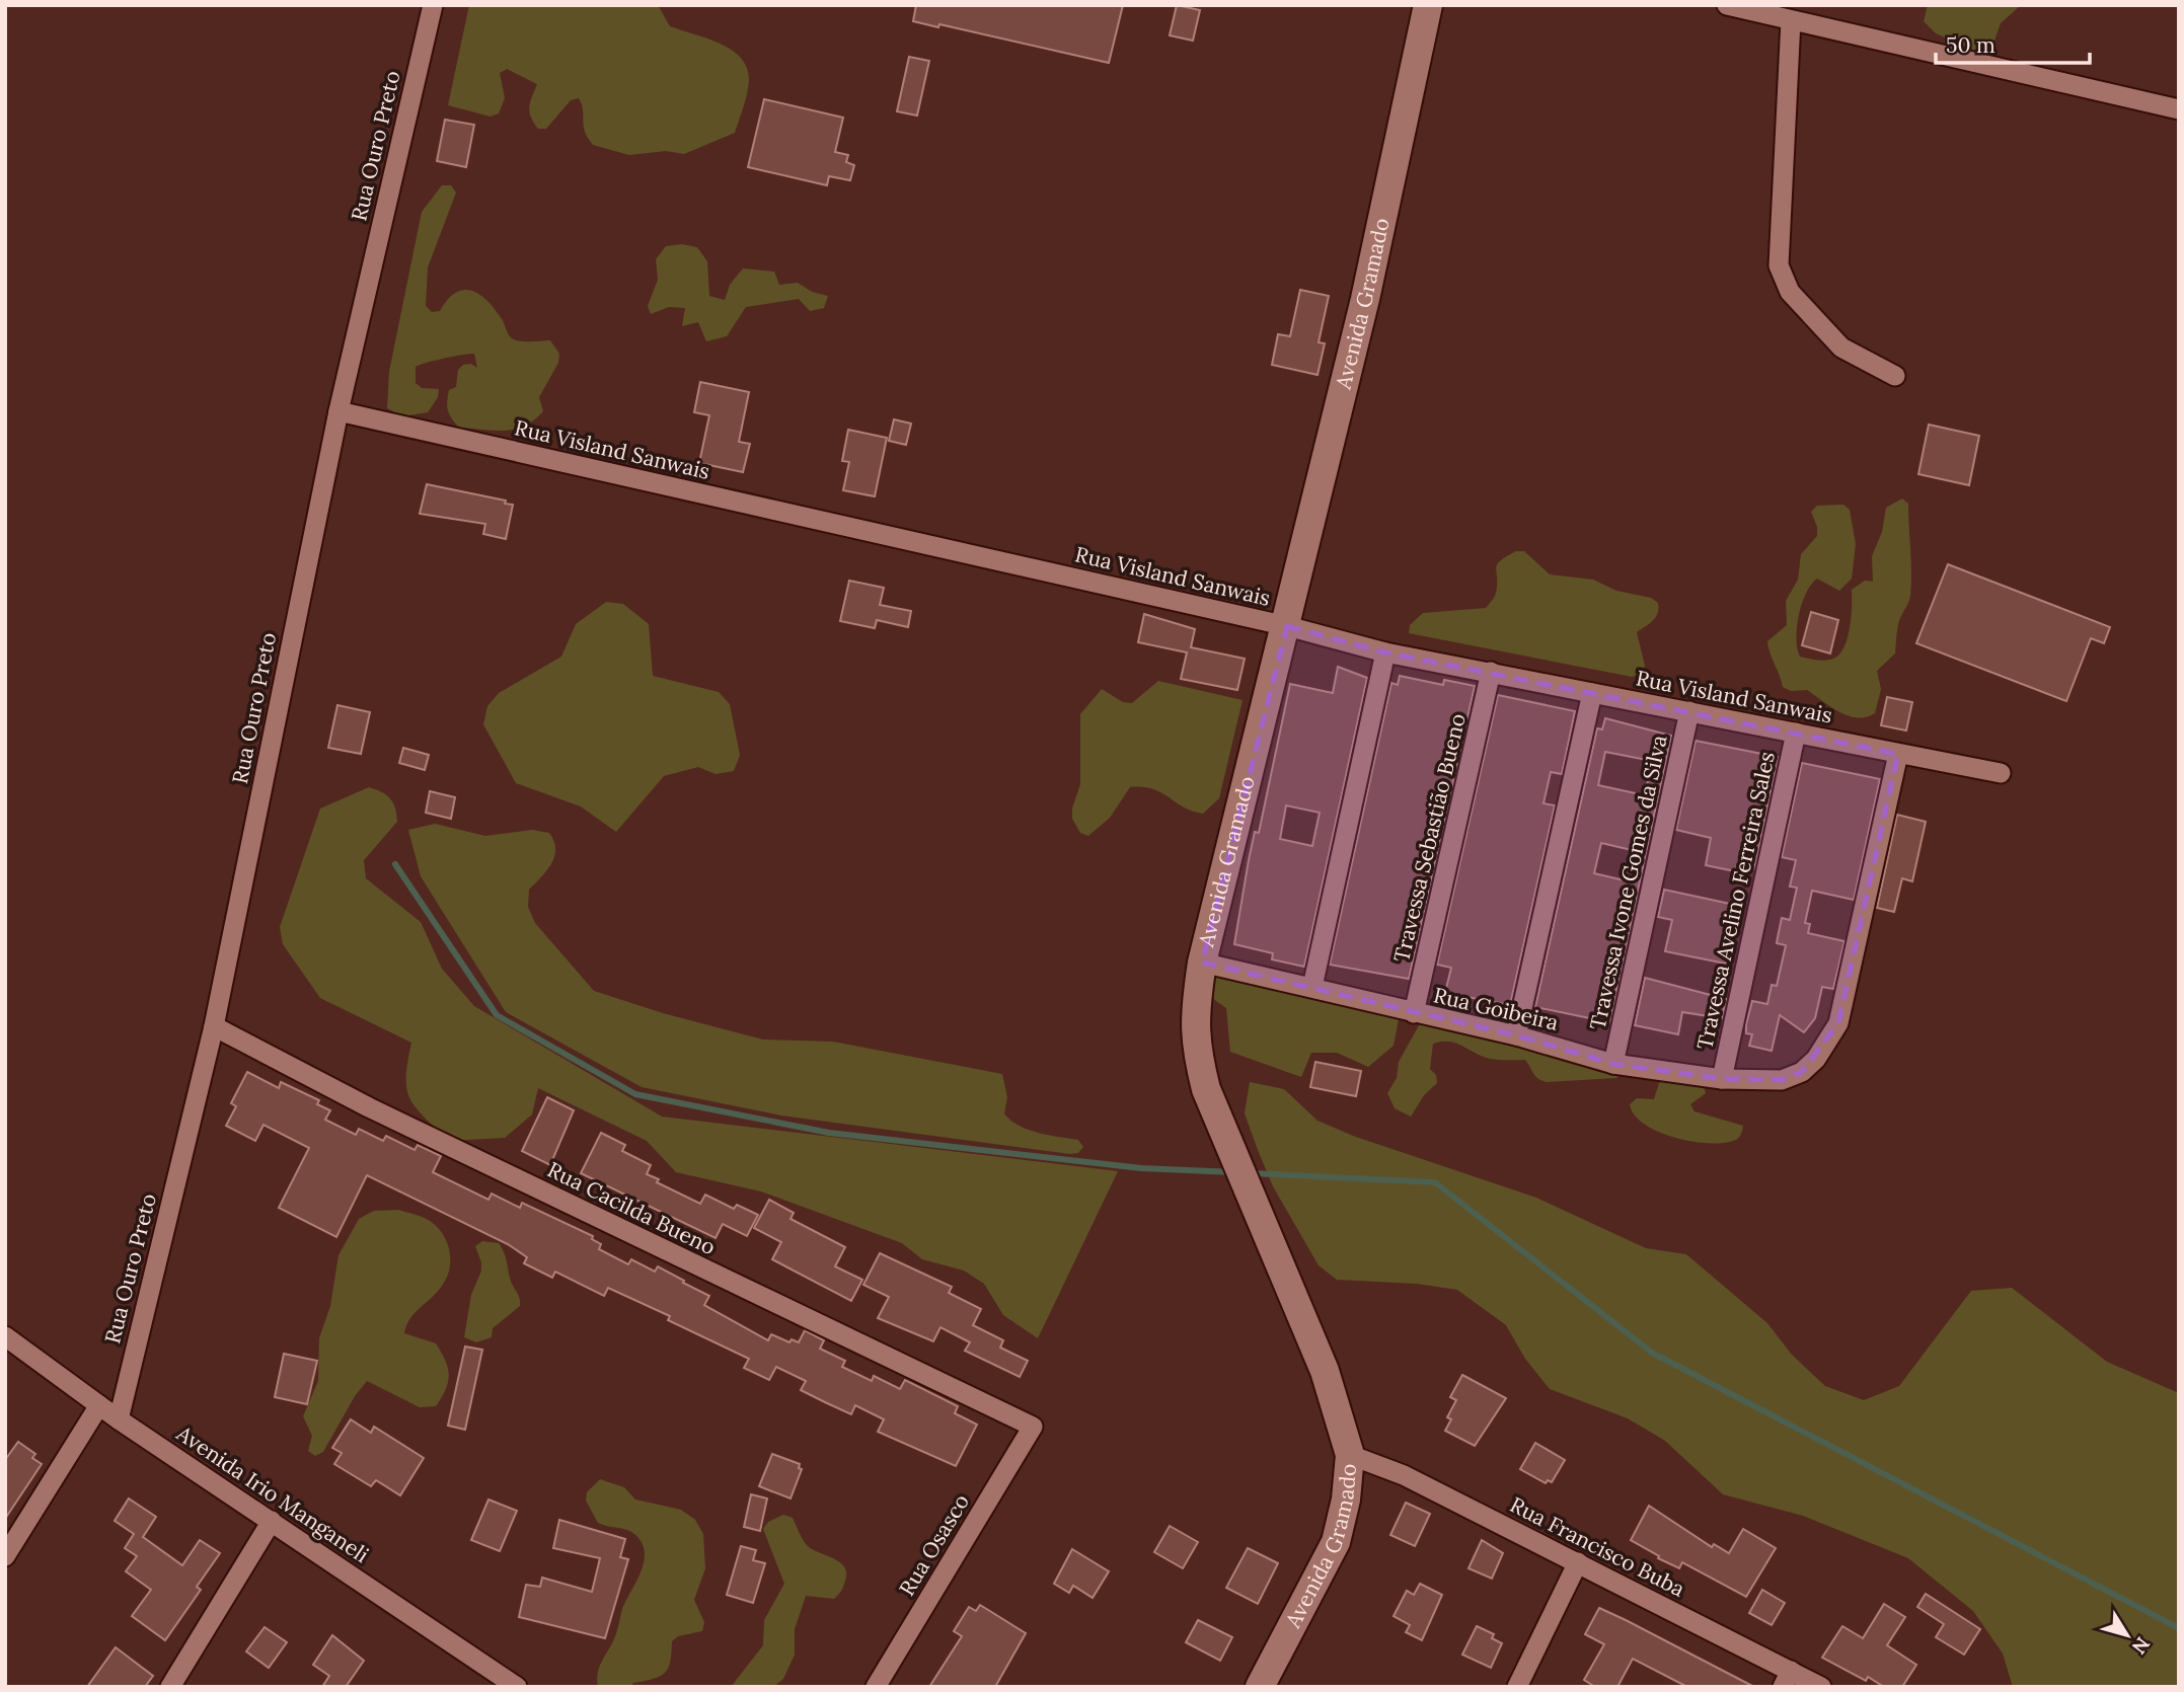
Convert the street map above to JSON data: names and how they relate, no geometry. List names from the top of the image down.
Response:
{
  "streets": {
    "street": [
      "Rua Ouro Preto",
      "Avenida Gramado",
      "Rua Visland Sanwais",
      "Travessa Sebastião Bueno",
      "Travessa Ivone Gomes da Silva",
      "Travessa Avelino Ferreira Sales",
      "Rua Goibeira",
      "Rua Cacilda Bueno",
      "Avenida Irio Manganeli",
      "Rua Osasco",
      "Rua Francisco Buba"
    ]
  },
  "crossings": [
    ["Rua Ouro Preto", "Rua Visland Sanwais"],
    ["Rua Ouro Preto", "Rua Cacilda Bueno"],
    ["Rua Ouro Preto", "Avenida Irio Manganeli"],
    ["Avenida Gramado", "Rua Visland Sanwais"],
    ["Avenida Gramado", "Rua Goibeira"],
    ["Avenida Gramado", "Rua Francisco Buba"],
    ["Rua Visland Sanwais", "Travessa Sebastião Bueno"],
    ["Rua Visland Sanwais", "Travessa Ivone Gomes da Silva"],
    ["Rua Visland Sanwais", "Travessa Avelino Ferreira Sales"],
    ["Rua Visland Sanwais", "Rua Goibeira"],
    ["Travessa Sebastião Bueno", "Rua Goibeira"],
    ["Travessa Ivone Gomes da Silva", "Rua Goibeira"],
    ["Travessa Avelino Ferreira Sales", "Rua Goibeira"],
    ["Rua Cacilda Bueno", "Rua Osasco"]
  ],
  "scale_bar": "50 m",
  "north": "bottom right"
}
